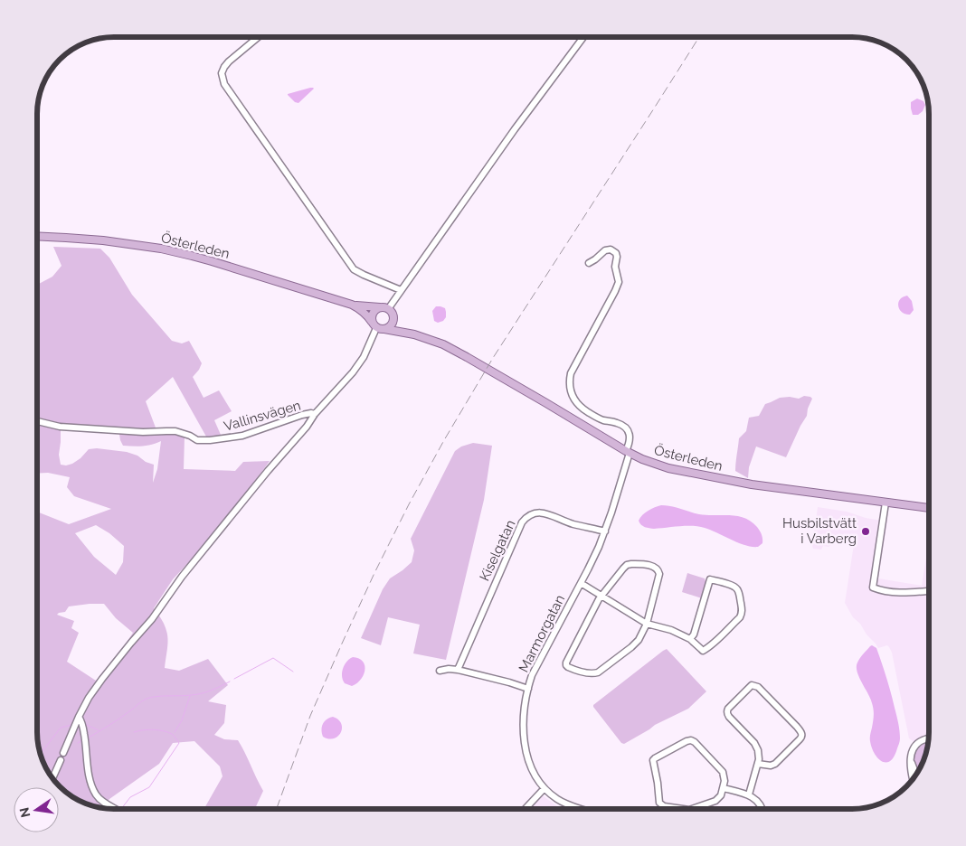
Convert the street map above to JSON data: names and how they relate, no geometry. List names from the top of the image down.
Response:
{
  "streets": {
    "main road": ["Österleden"],
    "street": ["Vallinsvägen", "Kiselgatan", "Marmorgatan"]
  },
  "crossings": [
    ["Österleden", "Vallinsvägen"],
    ["Österleden", "Marmorgatan"],
    ["Kiselgatan", "Marmorgatan"]
  ],
  "places": ["Husbilstvätt i Varberg"],
  "north": "left"
}
